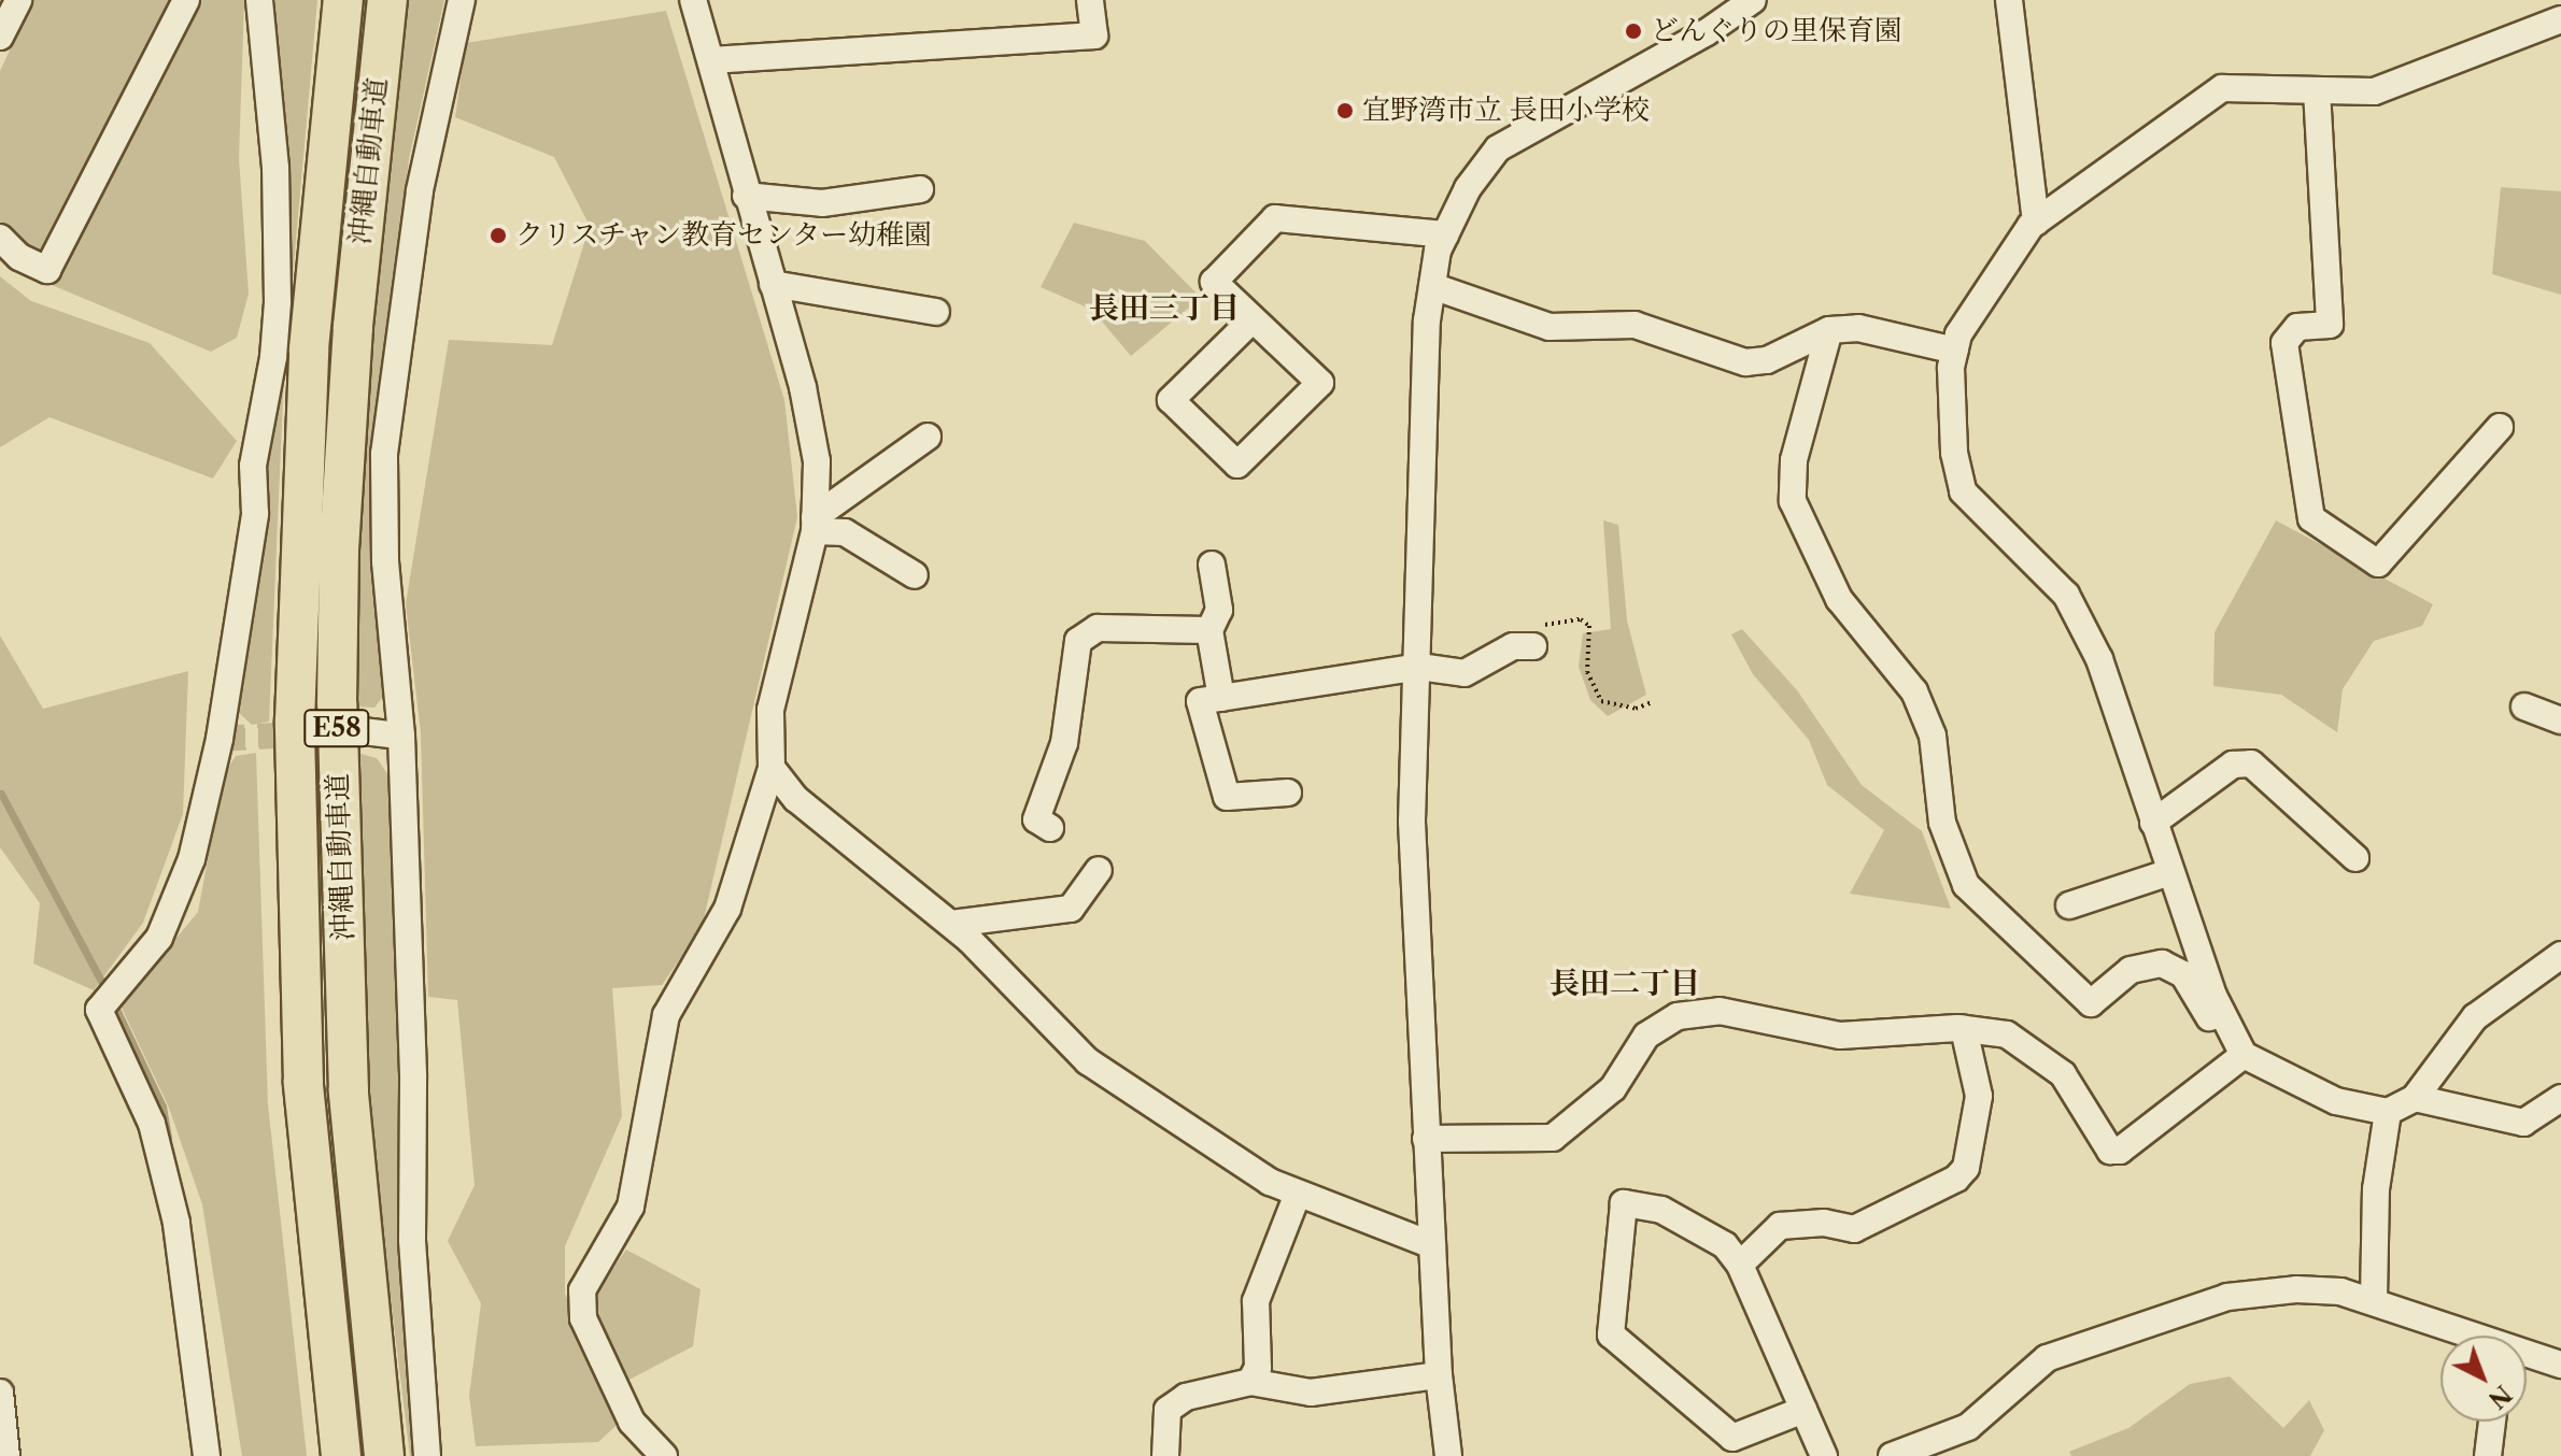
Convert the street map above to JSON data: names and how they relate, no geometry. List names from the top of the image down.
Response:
{
  "streets": {
    "highway": ["沖縄自動車道", "E58"]
  },
  "districts": ["長田三丁目", "長田二丁目"],
  "places": ["どんぐりの里保育園", "宜野湾市立 長田小学校", "クリスチャン教育センター幼稚園"],
  "north": "bottom right"
}
